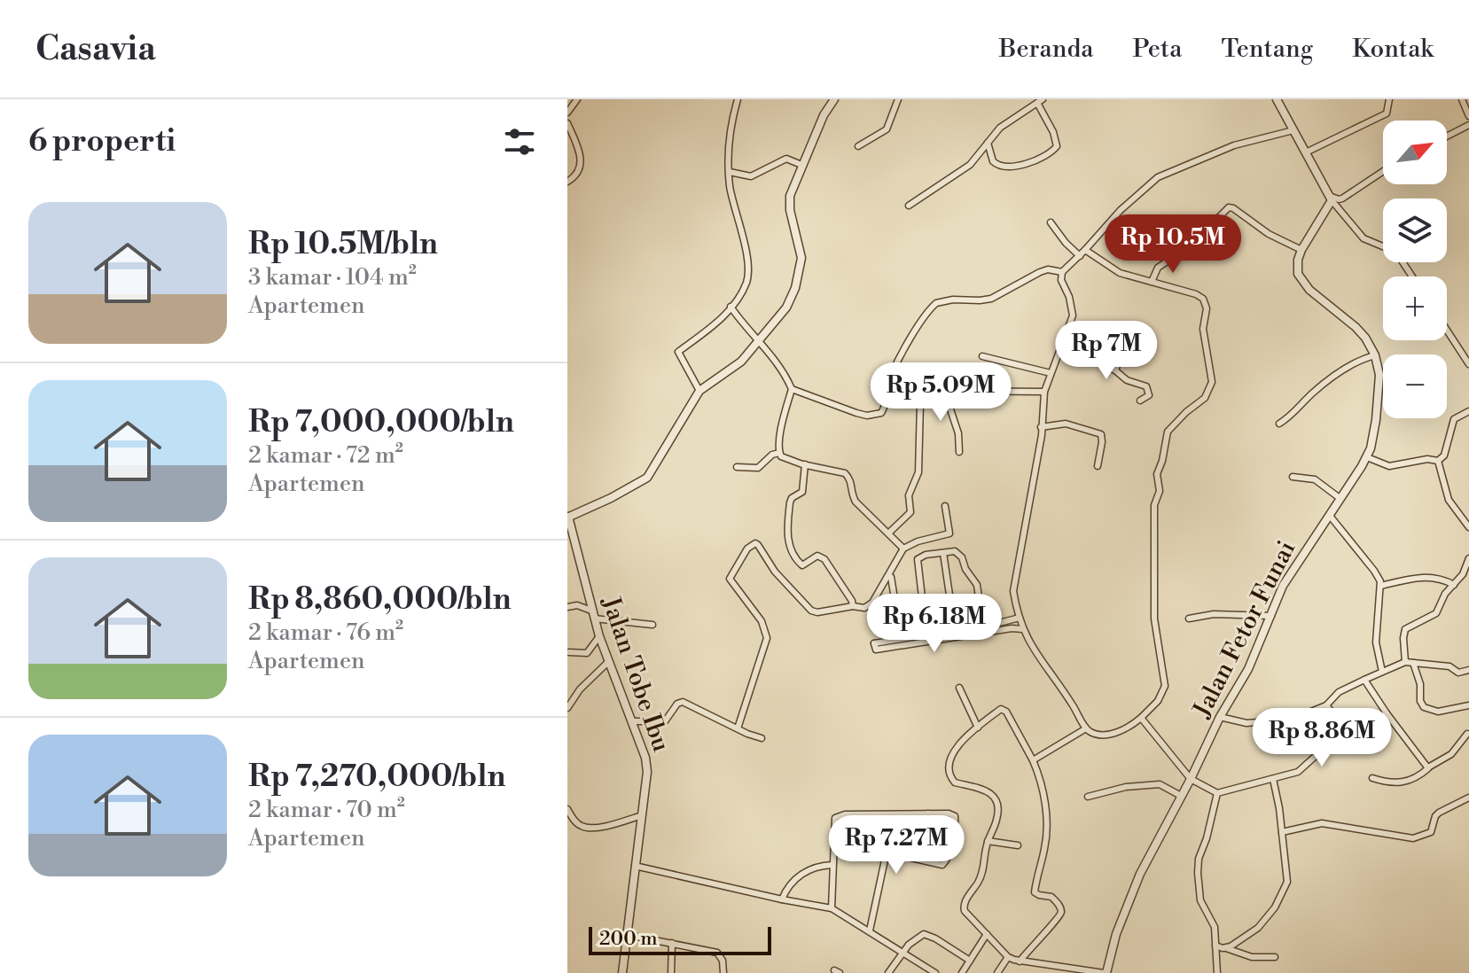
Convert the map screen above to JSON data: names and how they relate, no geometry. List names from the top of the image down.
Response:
{
  "streets": {
    "street": ["Jalan Fetor Funai", "Jalan Tobe Ibu"]
  },
  "scale_bar": "200 m",
  "north": "top right",
  "page": {
    "header": "Casavia",
    "nav": [
      "Beranda",
      "Peta",
      "Tentang",
      "Kontak"
    ],
    "heading": "6 properti",
    "map_buttons": ["+", "−"],
    "list": [
      {
        "name": "Rp 10.5M/bln",
        "note": "3 kamar · 104 m² · Apartemen"
      },
      {
        "name": "Rp 7,000,000/bln",
        "note": "2 kamar · 72 m² · Apartemen"
      },
      {
        "name": "Rp 8,860,000/bln",
        "note": "2 kamar · 76 m² · Apartemen"
      },
      {
        "name": "Rp 7,270,000/bln",
        "note": "2 kamar · 70 m² · Apartemen"
      }
    ],
    "price": [
      "Rp 10.5M",
      "Rp 7M",
      "Rp 5.09M",
      "Rp 6.18M",
      "Rp 8.86M",
      "Rp 7.27M"
    ],
    "scale": "200 m"
  }
}
